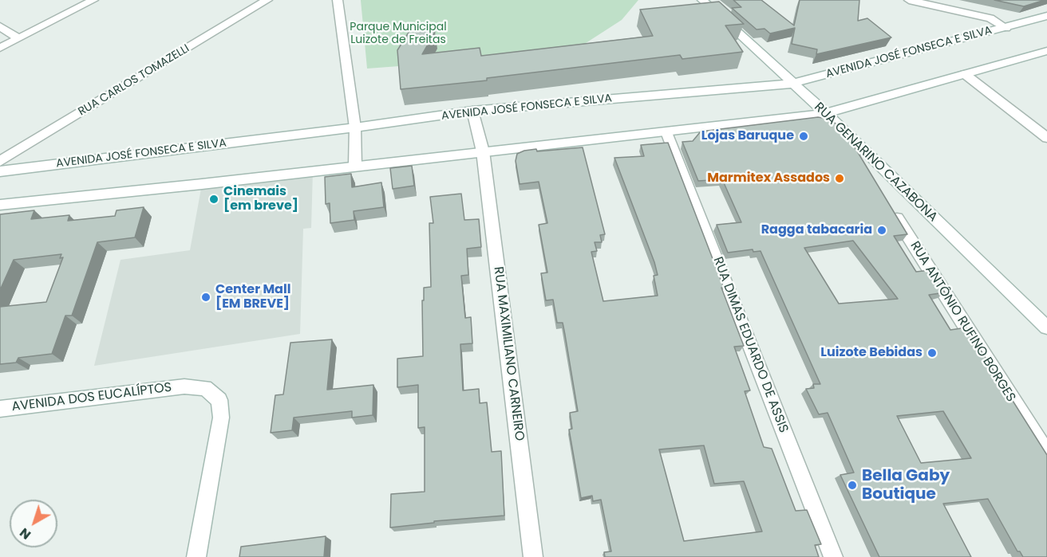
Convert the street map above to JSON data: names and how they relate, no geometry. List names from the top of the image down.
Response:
{
  "streets": {
    "street": [
      "AVENIDA JOSÉ FONSECA E SILVA",
      "RUA CARLOS TOMAZELLI",
      "RUA GENARINO CAZABONA",
      "RUA ANTÔNIO RUFINO BORGES",
      "RUA DIMAS EDUARDO DE ASSIS",
      "RUA MAXIMILIANO CARNEIRO",
      "AVENIDA DOS EUCALÍPTOS"
    ]
  },
  "crossings": [
    ["AVENIDA JOSÉ FONSECA E SILVA", "RUA GENARINO CAZABONA"],
    ["AVENIDA JOSÉ FONSECA E SILVA", "RUA MAXIMILIANO CARNEIRO"]
  ],
  "parks": ["Parque Municipal Luizote de Freitas"],
  "places": [
    "Lojas Baruque",
    "Marmitex Assados",
    "Cinemais [em breve]",
    "Ragga tabacaria",
    "Center Mall [EM BREVE]",
    "Luizote Bebidas",
    "Bella Gaby Boutique"
  ],
  "north": "bottom left"
}
